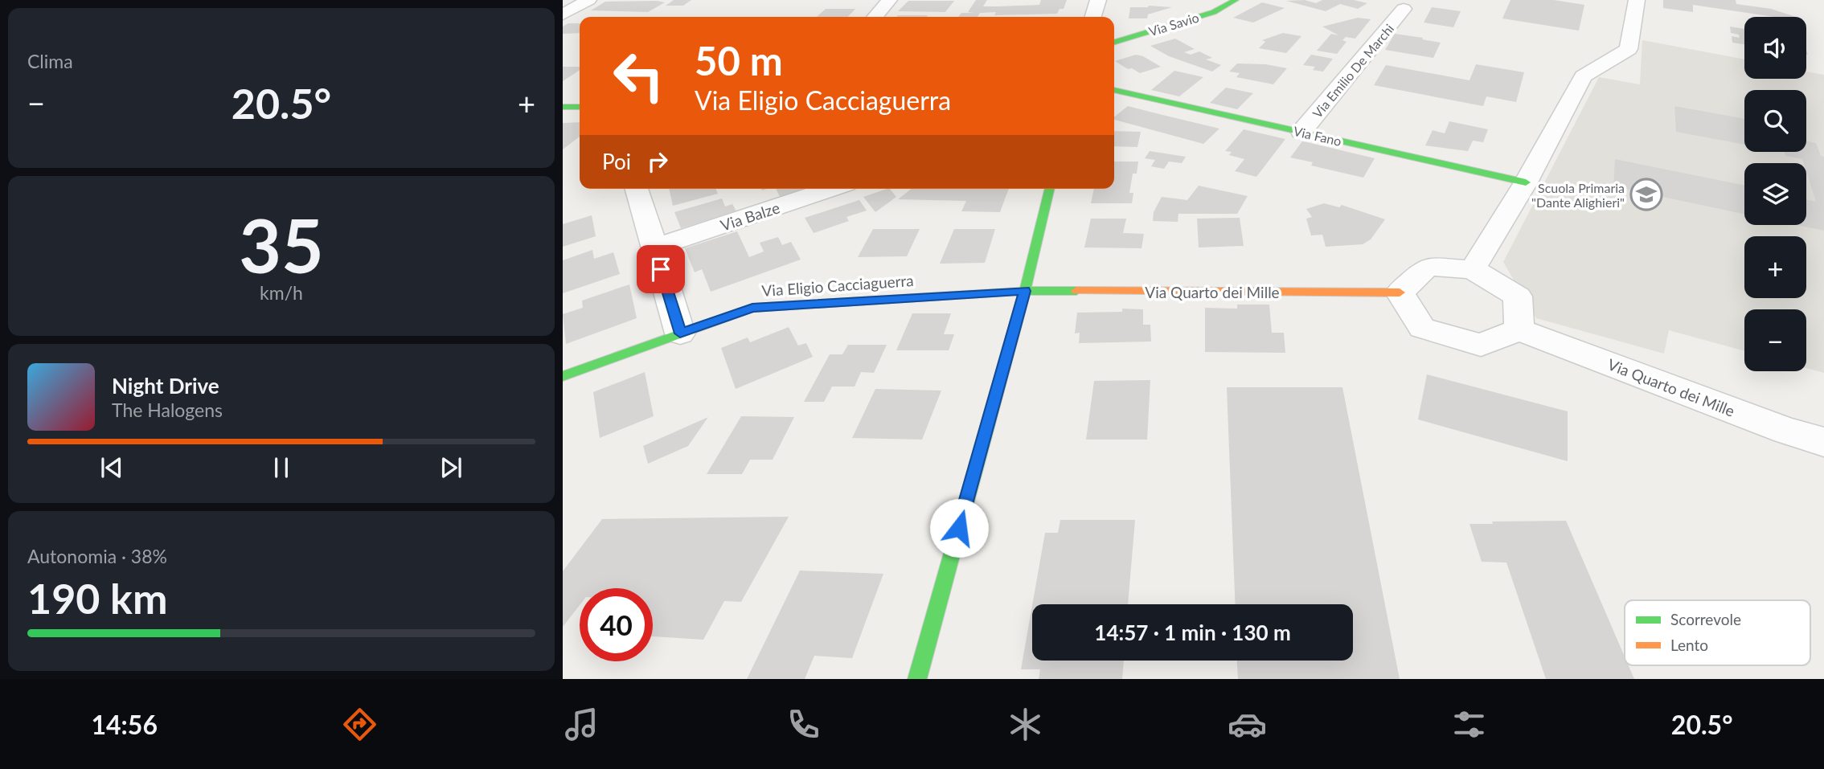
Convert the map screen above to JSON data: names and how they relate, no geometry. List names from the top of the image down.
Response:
{
  "streets": {
    "street": [
      "Via Savio",
      "Via Emilio De Marchi",
      "Via Fano",
      "Via Balze",
      "Via Eligio Cacciaguerra",
      "Via Quarto dei Mille"
    ]
  },
  "crossings": [
    ["Via Emilio De Marchi", "Via Fano"],
    ["Via Eligio Cacciaguerra", "Via Quarto dei Mille"]
  ],
  "places": {
    "school or university": ["Scuola Primaria \"Dante Alighieri\""]
  },
  "legend": ["Scorrevole", "Lento"],
  "page": {
    "tile": [
      "Clima",
      ["35", "km/h"],
      ["Autonomia · 38%", "190 km"]
    ],
    "map_buttons": ["+", "−"],
    "turn": ["50 m", "Via Eligio Cacciaguerra"],
    "heat": ["−", "20.5°", "+"],
    "then": "Poi",
    "song": ["Night Drive", "The Halogens"],
    "limit": "40",
    "trip": "14:57 · 1 min · 130 m",
    "tabs": ["14:56", "20.5°"]
  }
}
